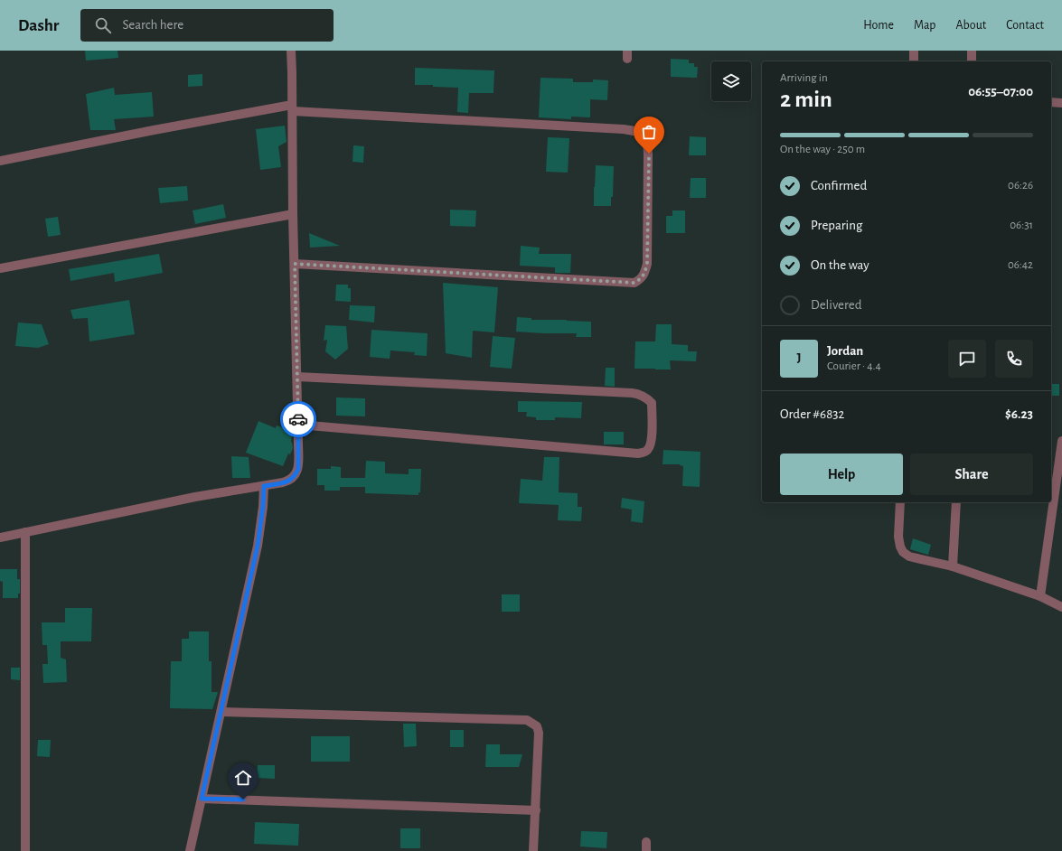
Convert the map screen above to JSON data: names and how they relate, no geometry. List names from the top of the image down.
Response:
{
  "page": {
    "header": "Dashr",
    "search": "Search here",
    "nav": [
      "Home",
      "Map",
      "About",
      "Contact"
    ],
    "heading": ["2 min", "Arriving in", "06:55–07:00"],
    "panel": [
      "Jordan",
      "Courier · 4.4",
      "Order #6832",
      "$6.23"
    ],
    "bar": "On the way · 250 m",
    "list": [
      ["Confirmed", "06:26"],
      ["Preparing", "06:31"],
      ["On the way", "06:42"],
      "Delivered"
    ],
    "round": "J",
    "buttons": ["Help", "Share"]
  }
}
